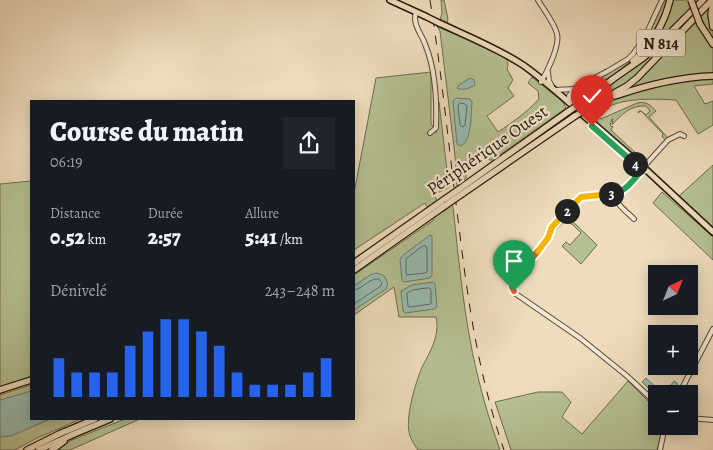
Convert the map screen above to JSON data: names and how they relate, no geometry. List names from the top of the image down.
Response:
{
  "streets": {
    "highway": ["N 814", "Périphérique Ouest"]
  },
  "north": "top right",
  "page": {
    "heading": ["Course du matin", "06:19"],
    "pins": ["4", "3", "2"],
    "stats": [
      ["Distance", "0.52 km"],
      ["Durée", "2:57"],
      ["Allure", "5:41 /km"]
    ],
    "map_buttons": ["+", "−"],
    "chart": ["Dénivelé", "243–248 m"]
  }
}
